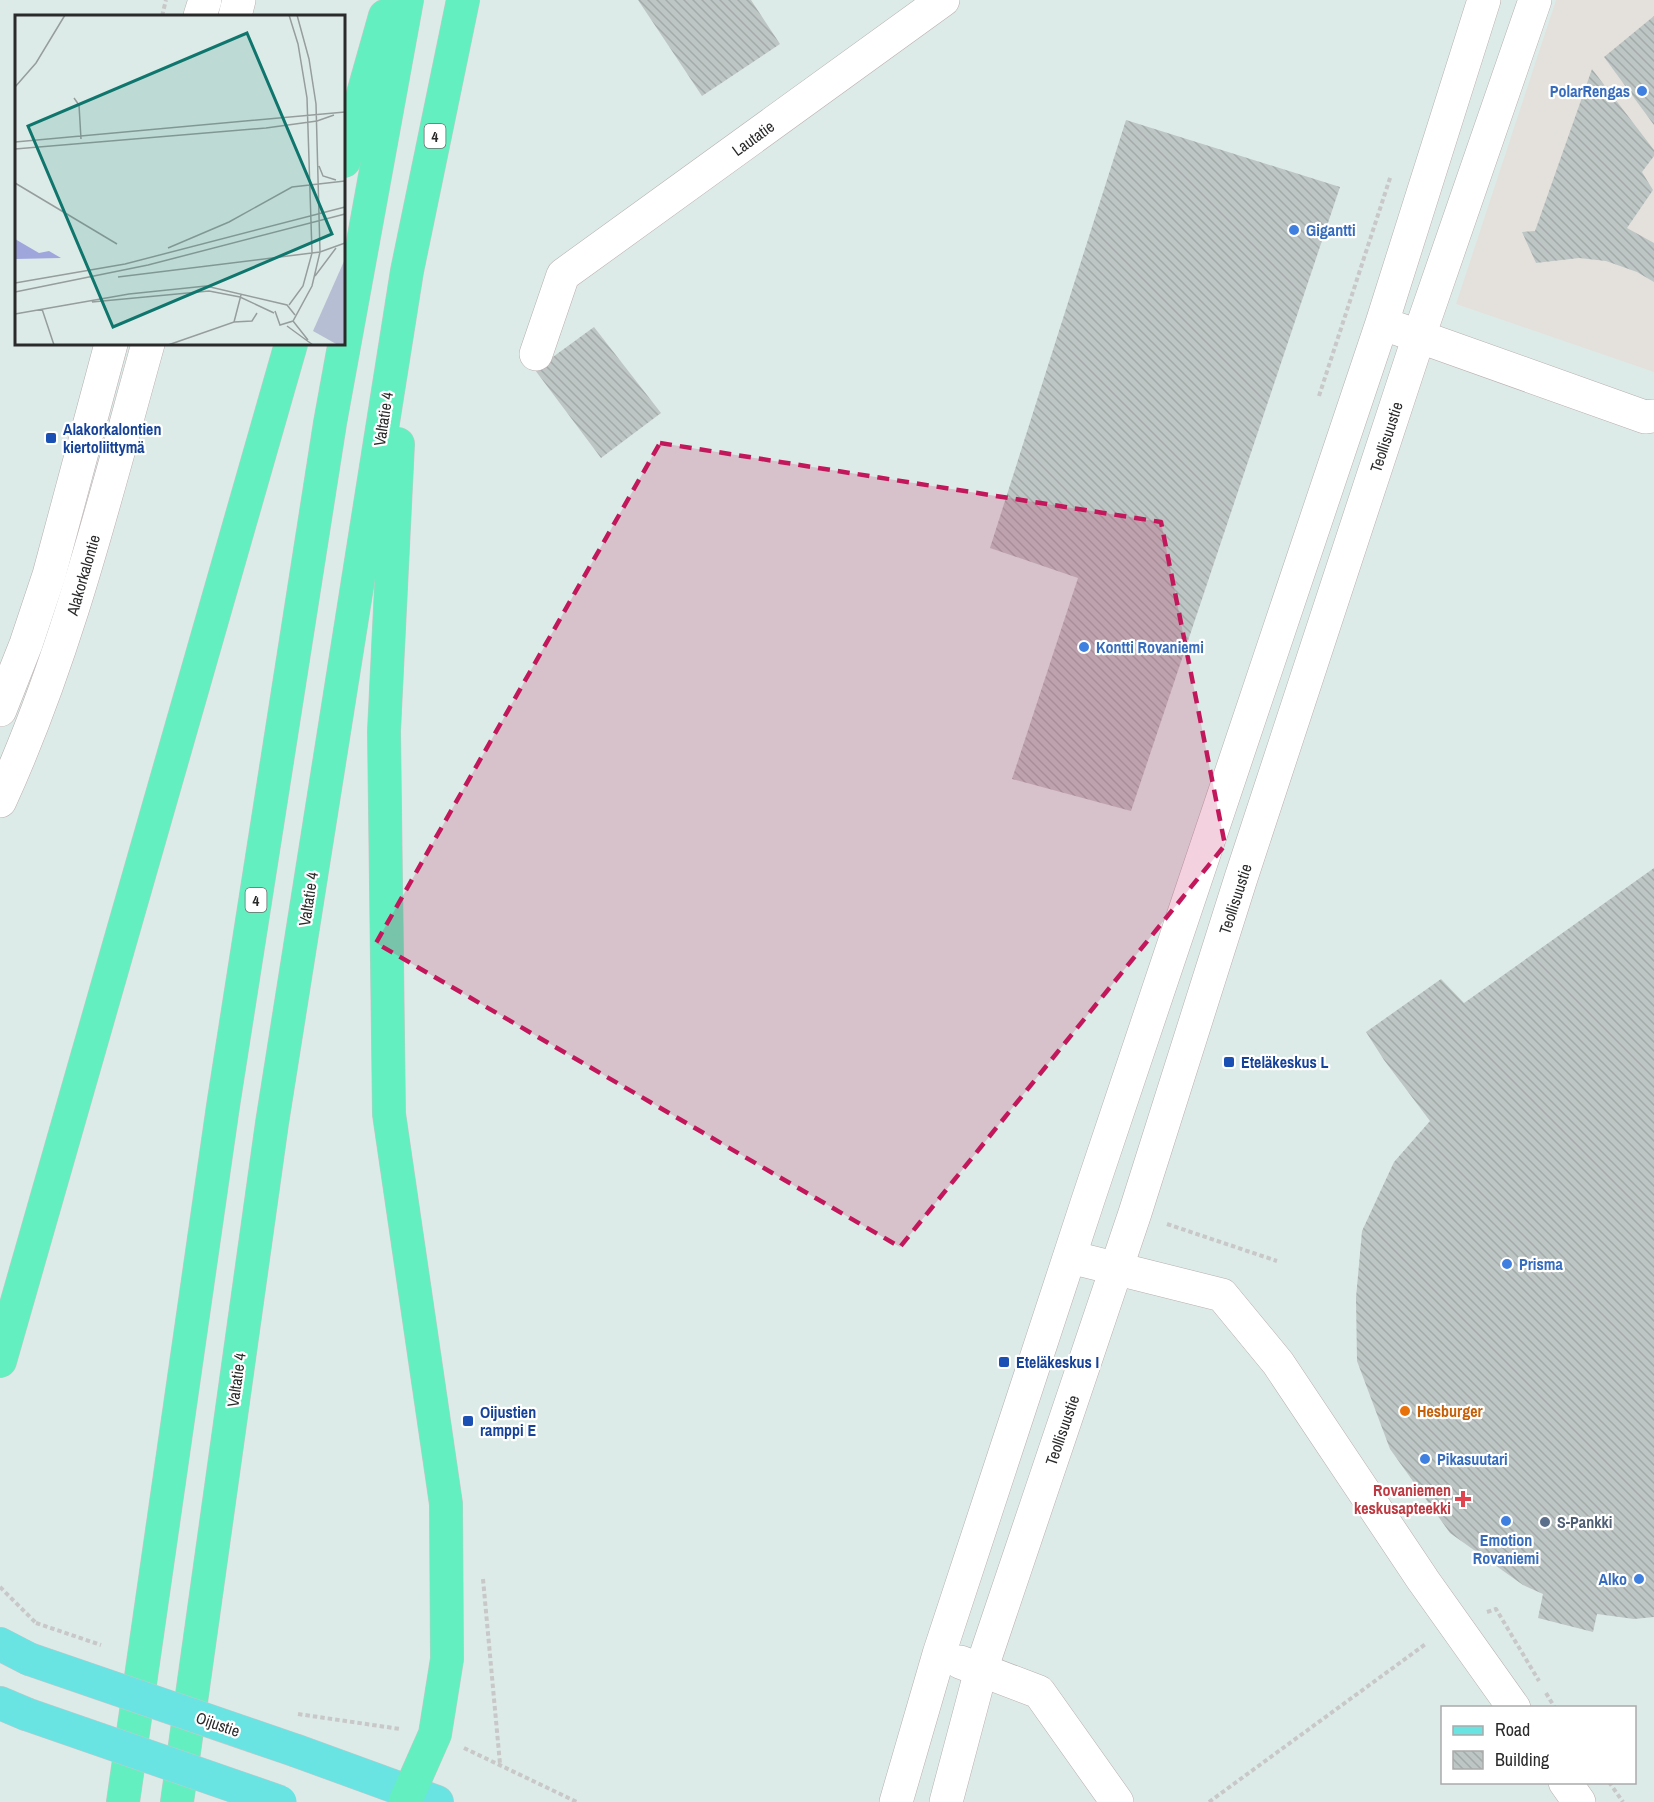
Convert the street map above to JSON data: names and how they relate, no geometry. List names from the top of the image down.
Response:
{
  "streets": {
    "highway": ["4", "Valtatie 4"],
    "main road": ["Oijustie"],
    "street": ["Lautatie", "Teollisuustie", "Alakorkalontie"]
  },
  "places": {
    "other": [
      "PolarRengas",
      "Gigantti",
      "Kontti Rovaniemi",
      "Prisma",
      "Hesburger",
      "Pikasuutari",
      "Emotion Rovaniemi",
      "S-Pankki",
      "Alko"
    ],
    "transit": [
      "Alakorkalontien kiertoliittymä",
      "Eteläkeskus L",
      "Eteläkeskus I",
      "Oijustien ramppi E"
    ],
    "health": ["Rovaniemen keskusapteekki"]
  },
  "legend": ["Road", "Building"]
}
